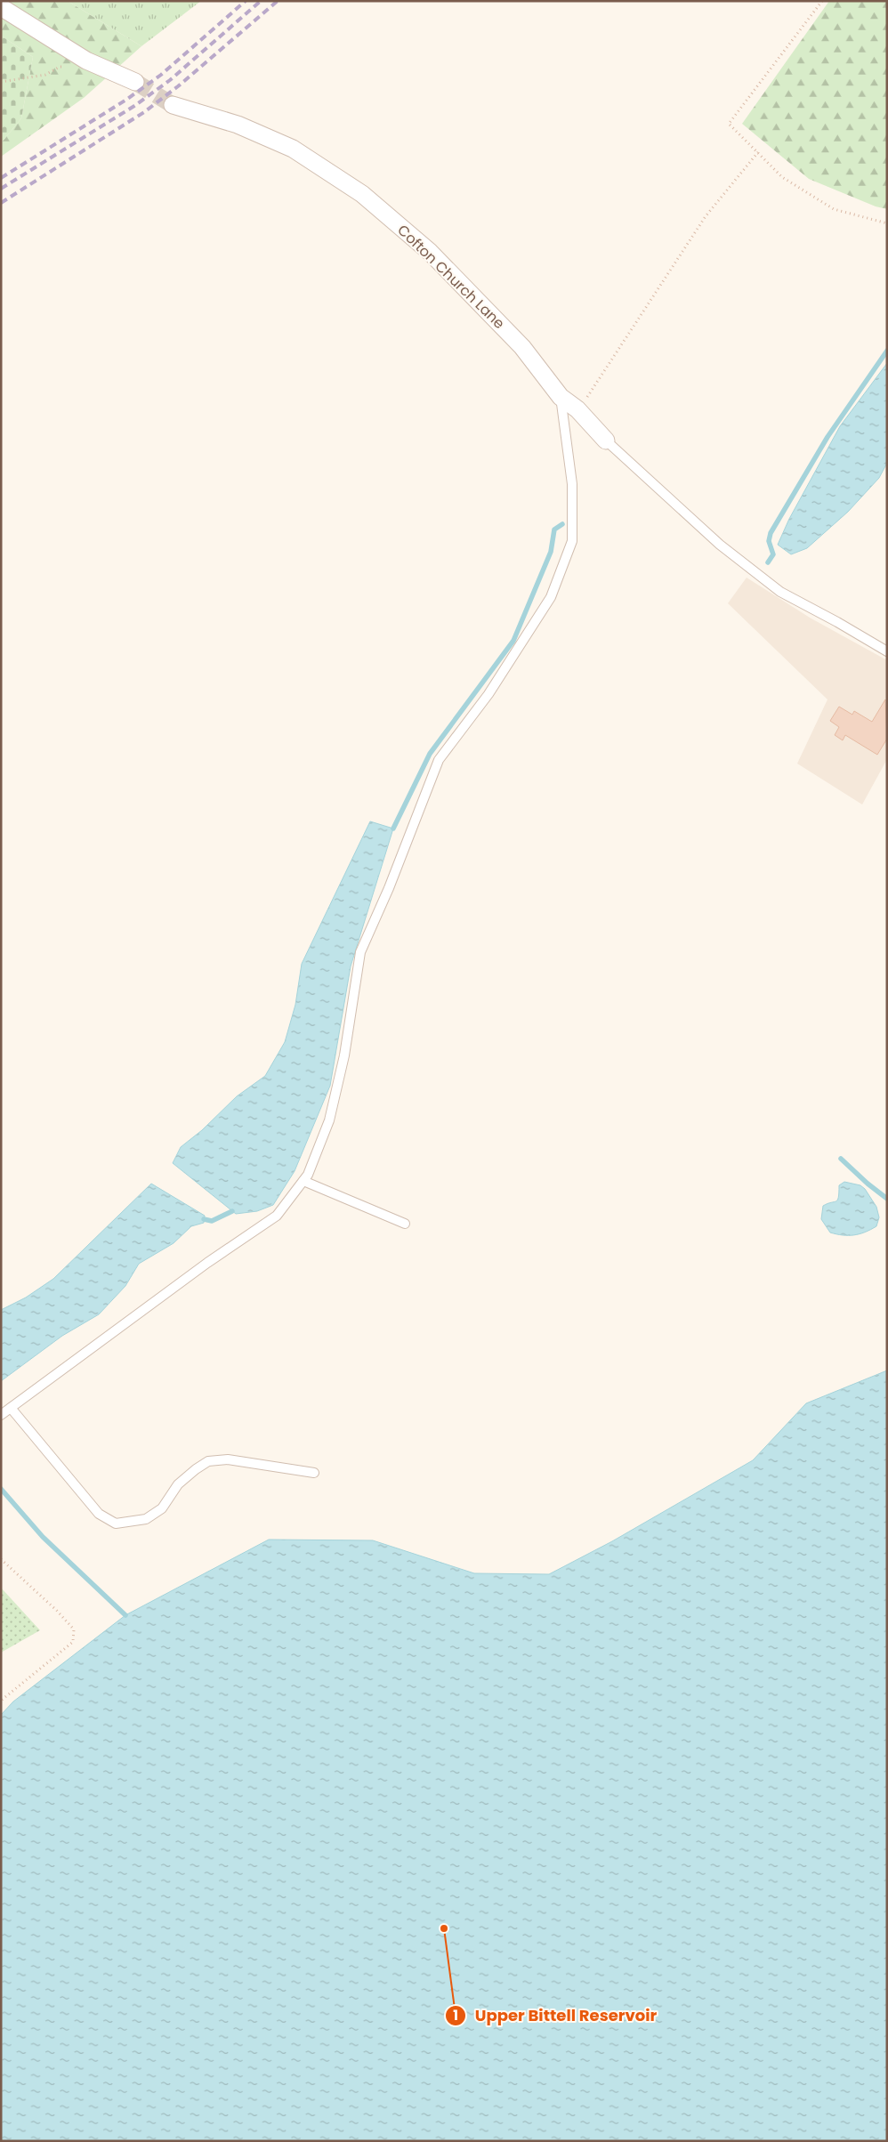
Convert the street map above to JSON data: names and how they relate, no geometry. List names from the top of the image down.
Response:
{
  "streets": {
    "street": ["Cofton Church Lane"]
  },
  "places": ["Upper Bittell Reservoir"]
}
